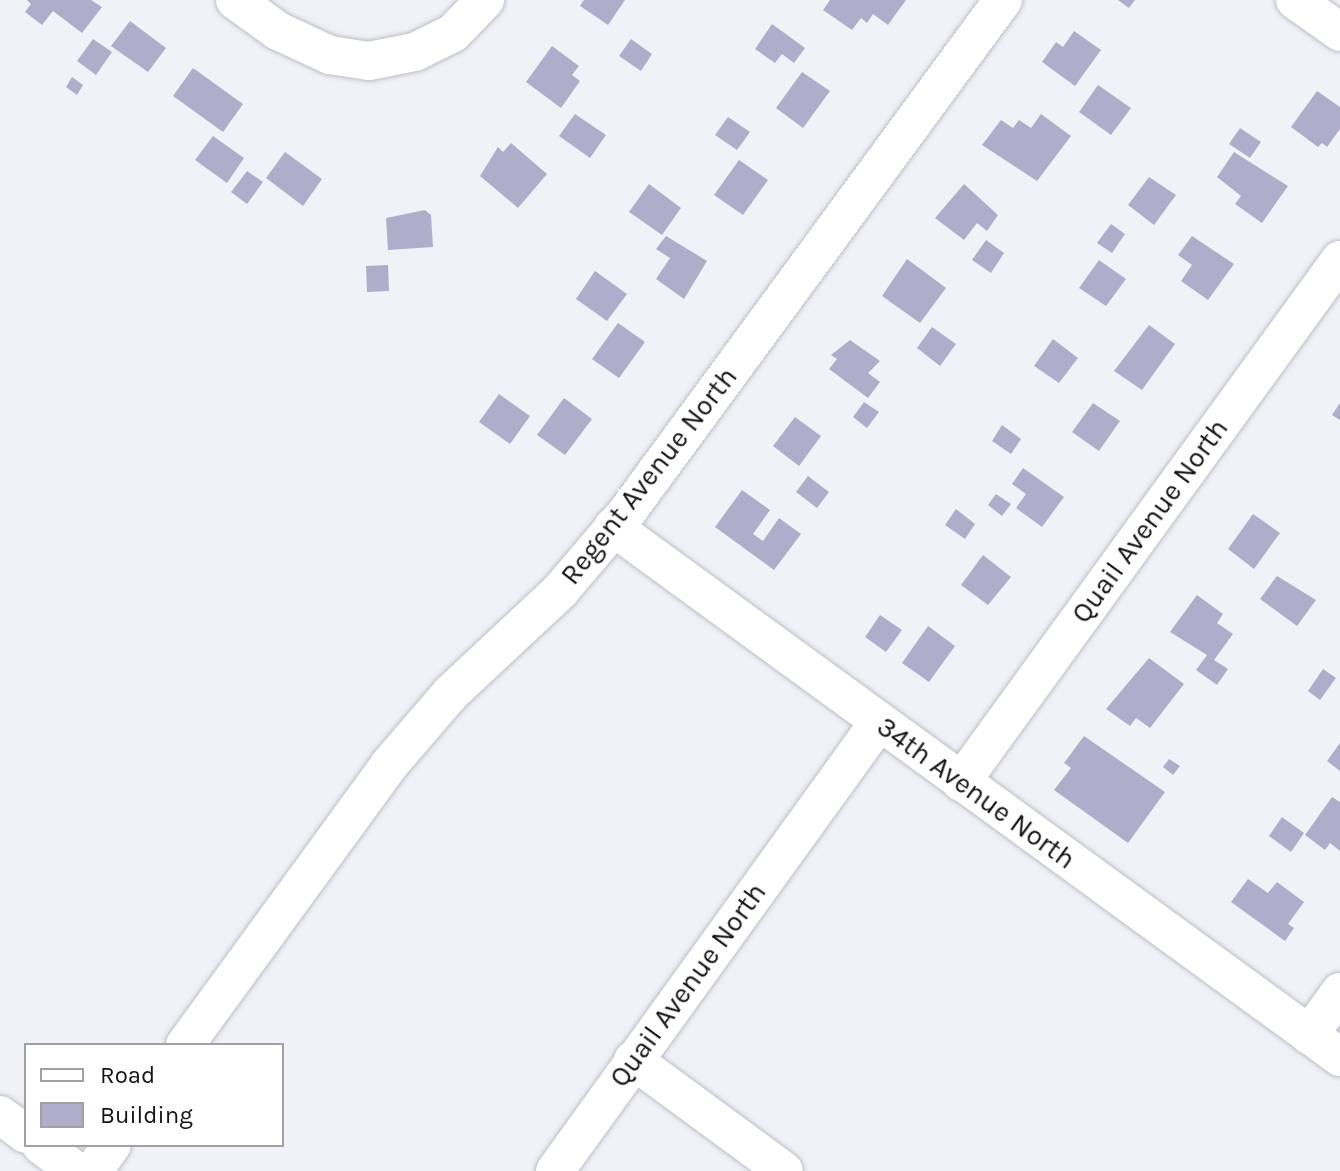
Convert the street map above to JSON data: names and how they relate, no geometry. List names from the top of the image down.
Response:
{
  "streets": {
    "street": ["Regent Avenue North", "Quail Avenue North", "34th Avenue North"]
  },
  "crossings": [
    ["Regent Avenue North", "34th Avenue North"],
    ["Quail Avenue North", "34th Avenue North"]
  ],
  "legend": ["Road", "Building"]
}
